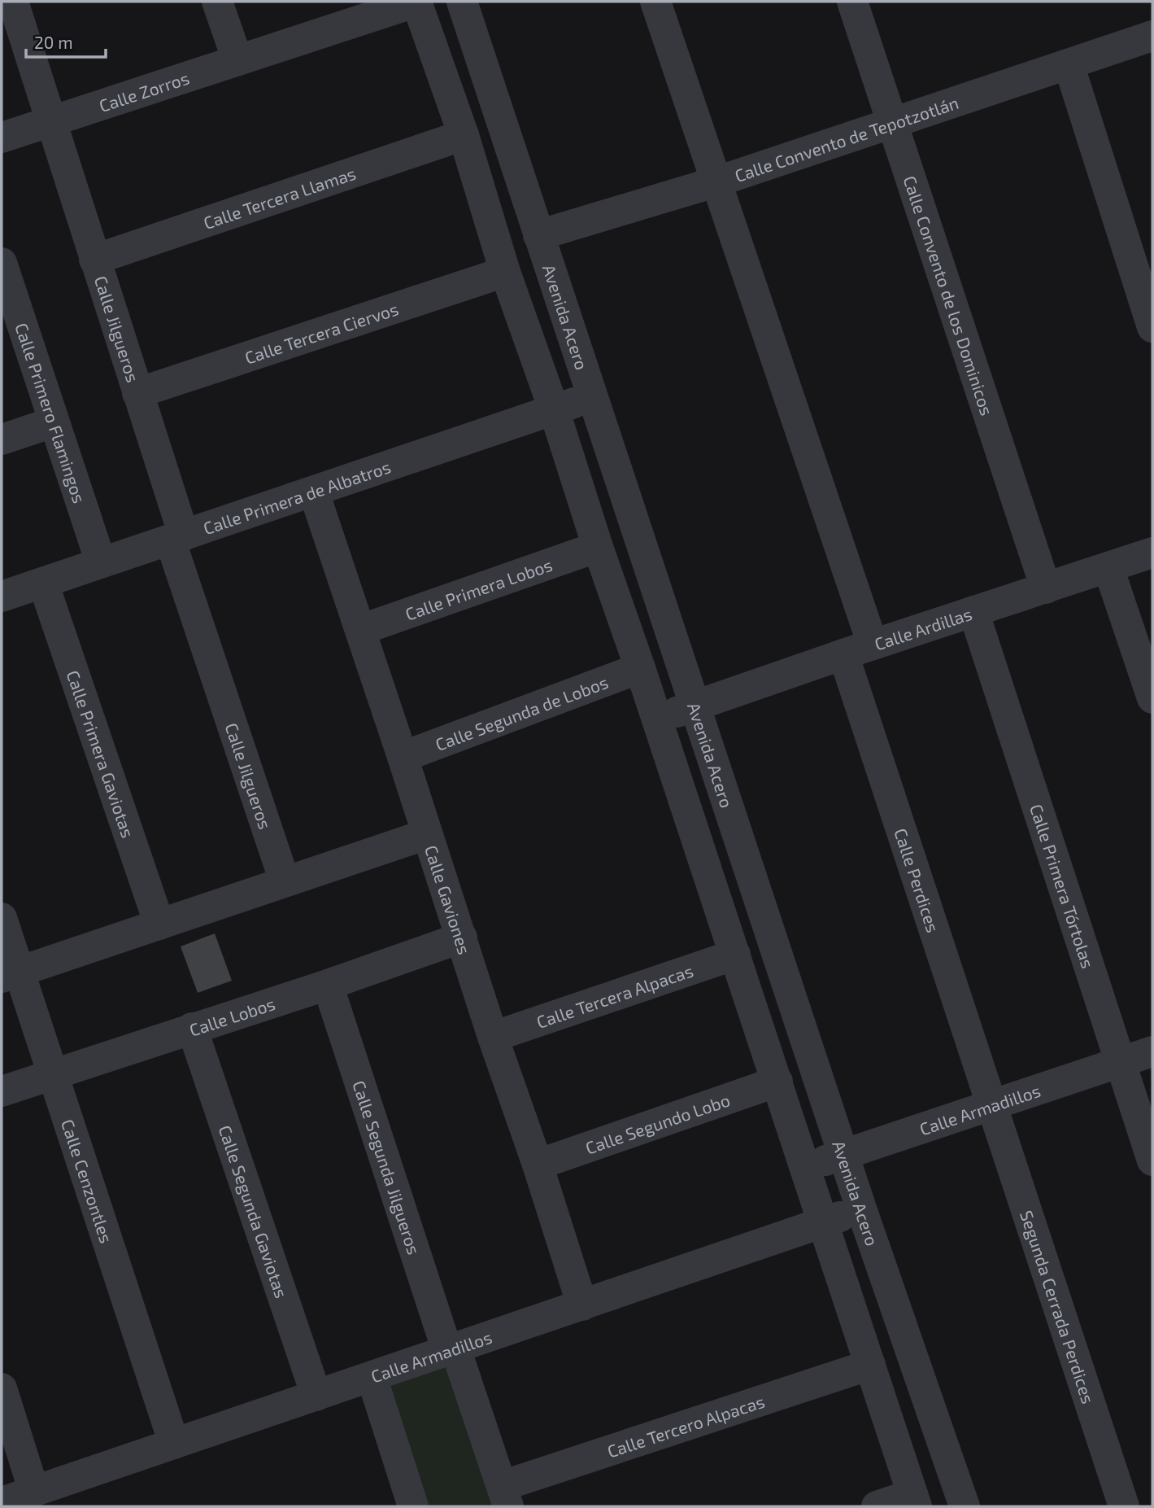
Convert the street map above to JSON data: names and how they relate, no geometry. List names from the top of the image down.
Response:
{
  "streets": {
    "street": [
      "Calle Zorros",
      "Calle Convento de Tepotzotlán",
      "Calle Tercera Llamas",
      "Calle Convento de los Dominicos",
      "Avenida Acero",
      "Calle Jilgueros",
      "Calle Tercera Ciervos",
      "Calle Primero Flamingos",
      "Calle Primera de Albatros",
      "Calle Primera Lobos",
      "Calle Ardillas",
      "Calle Segunda de Lobos",
      "Calle Primera Gaviotas",
      "Calle Perdices",
      "Calle Primera Tórtolas",
      "Calle Gaviones",
      "Calle Tercera Alpacas",
      "Calle Lobos",
      "Calle Armadillos",
      "Calle Segundo Lobo",
      "Calle Segunda Jilgueros",
      "Calle Cenzontles",
      "Calle Segunda Gaviotas",
      "Segunda Cerrada Perdices",
      "Calle Tercero Alpacas"
    ]
  },
  "crossings": [
    ["Calle Zorros", "Calle Jilgueros"],
    ["Calle Convento de Tepotzotlán", "Calle Convento de los Dominicos"],
    ["Calle Convento de Tepotzotlán", "Avenida Acero"],
    ["Calle Tercera Llamas", "Calle Jilgueros"],
    ["Calle Convento de los Dominicos", "Calle Ardillas"],
    ["Avenida Acero", "Calle Primera de Albatros"],
    ["Avenida Acero", "Calle Ardillas"],
    ["Avenida Acero", "Calle Armadillos"],
    ["Calle Jilgueros", "Calle Tercera Ciervos"],
    ["Calle Jilgueros", "Calle Primera de Albatros"],
    ["Calle Primero Flamingos", "Calle Primera de Albatros"],
    ["Calle Primera de Albatros", "Calle Primera Gaviotas"],
    ["Calle Primera de Albatros", "Calle Gaviones"],
    ["Calle Primera Lobos", "Calle Gaviones"],
    ["Calle Ardillas", "Calle Perdices"],
    ["Calle Ardillas", "Calle Primera Tórtolas"],
    ["Calle Segunda de Lobos", "Calle Gaviones"],
    ["Calle Perdices", "Calle Armadillos"],
    ["Calle Perdices", "Segunda Cerrada Perdices"],
    ["Calle Primera Tórtolas", "Calle Armadillos"],
    ["Calle Gaviones", "Calle Tercera Alpacas"],
    ["Calle Gaviones", "Calle Lobos"],
    ["Calle Gaviones", "Calle Armadillos"],
    ["Calle Gaviones", "Calle Segundo Lobo"],
    ["Calle Lobos", "Calle Segunda Jilgueros"],
    ["Calle Lobos", "Calle Cenzontles"],
    ["Calle Lobos", "Calle Segunda Gaviotas"],
    ["Calle Armadillos", "Calle Segunda Jilgueros"],
    ["Calle Armadillos", "Calle Cenzontles"],
    ["Calle Armadillos", "Calle Segunda Gaviotas"],
    ["Calle Armadillos", "Segunda Cerrada Perdices"],
    ["Calle Segunda Jilgueros", "Calle Tercero Alpacas"]
  ],
  "scale_bar": "20 m"
}
